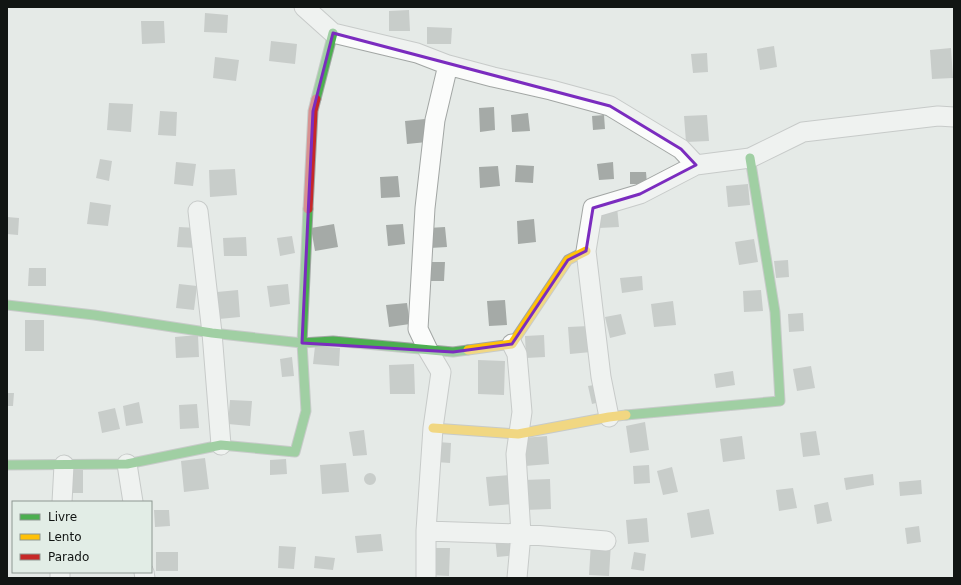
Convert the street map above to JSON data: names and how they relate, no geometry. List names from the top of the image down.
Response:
{
  "legend": ["Livre", "Lento", "Parado"]
}
